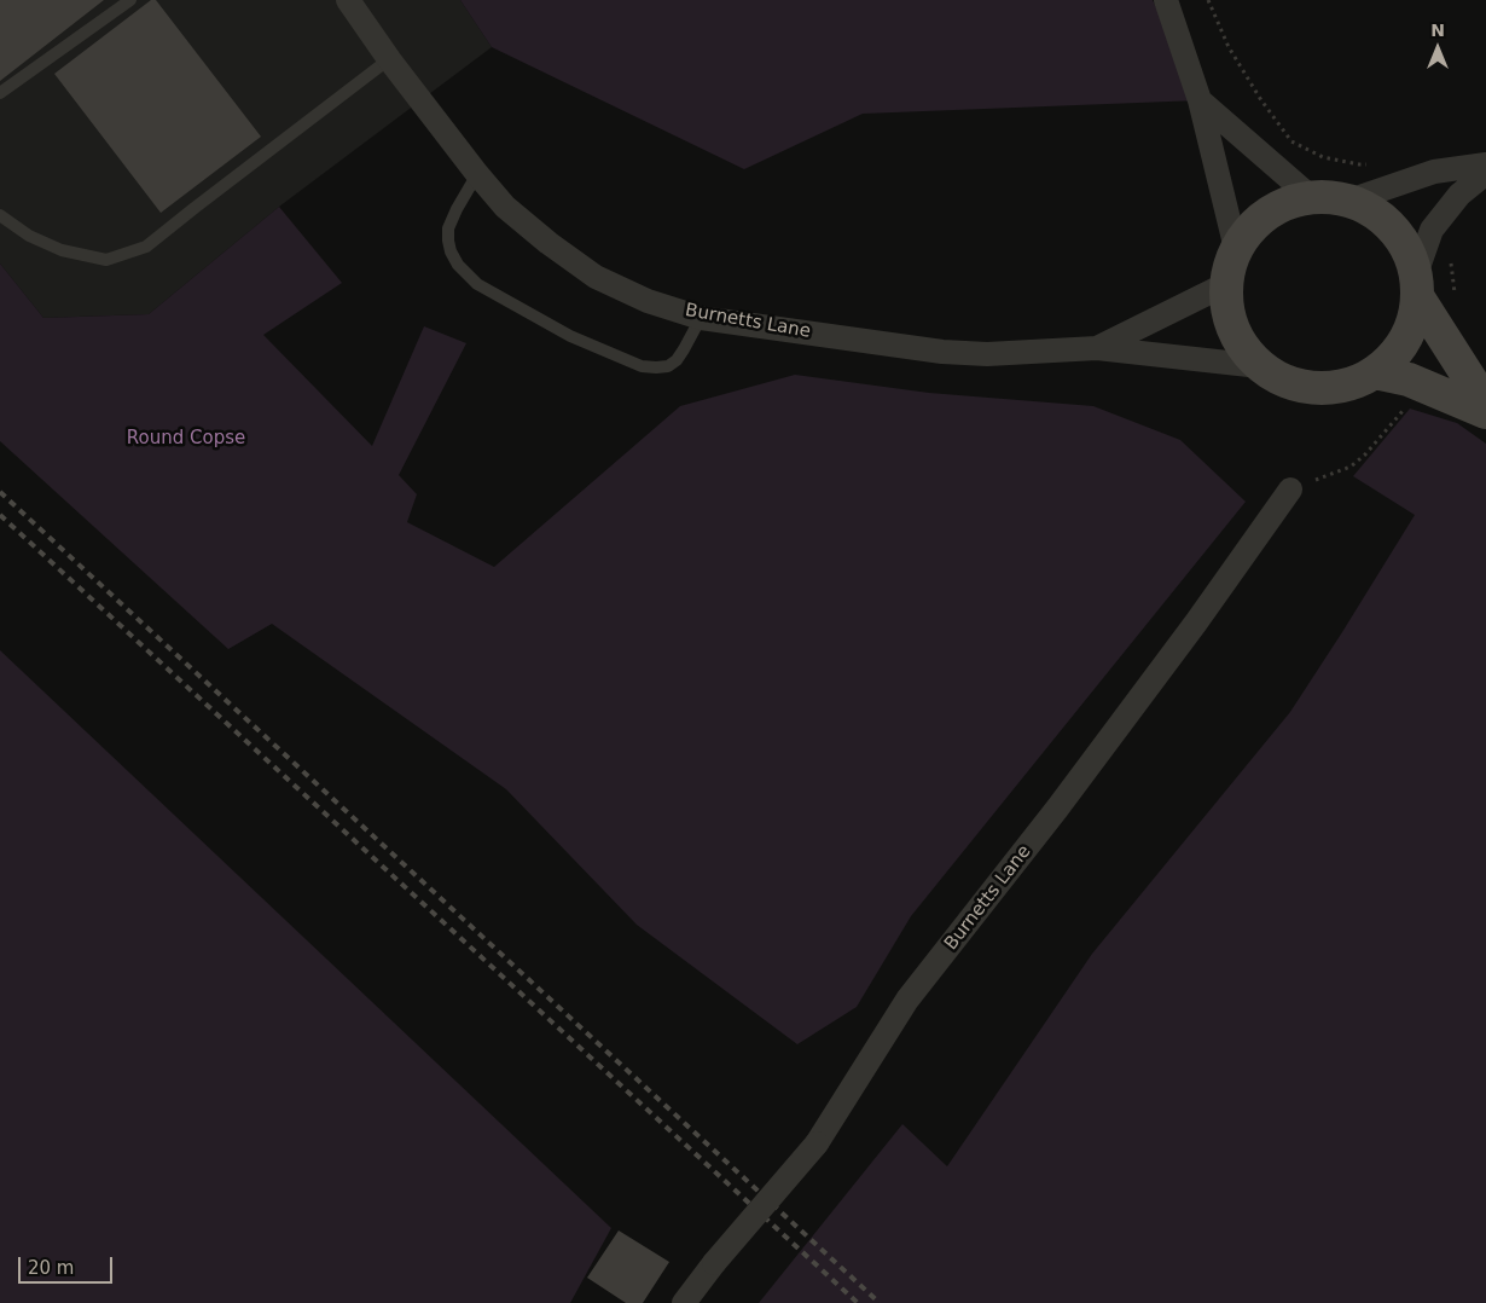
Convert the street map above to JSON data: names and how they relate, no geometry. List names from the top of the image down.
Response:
{
  "streets": {
    "street": ["Burnetts Lane"]
  },
  "parks": ["Round Copse"],
  "scale_bar": "20 m",
  "north": "top"
}
